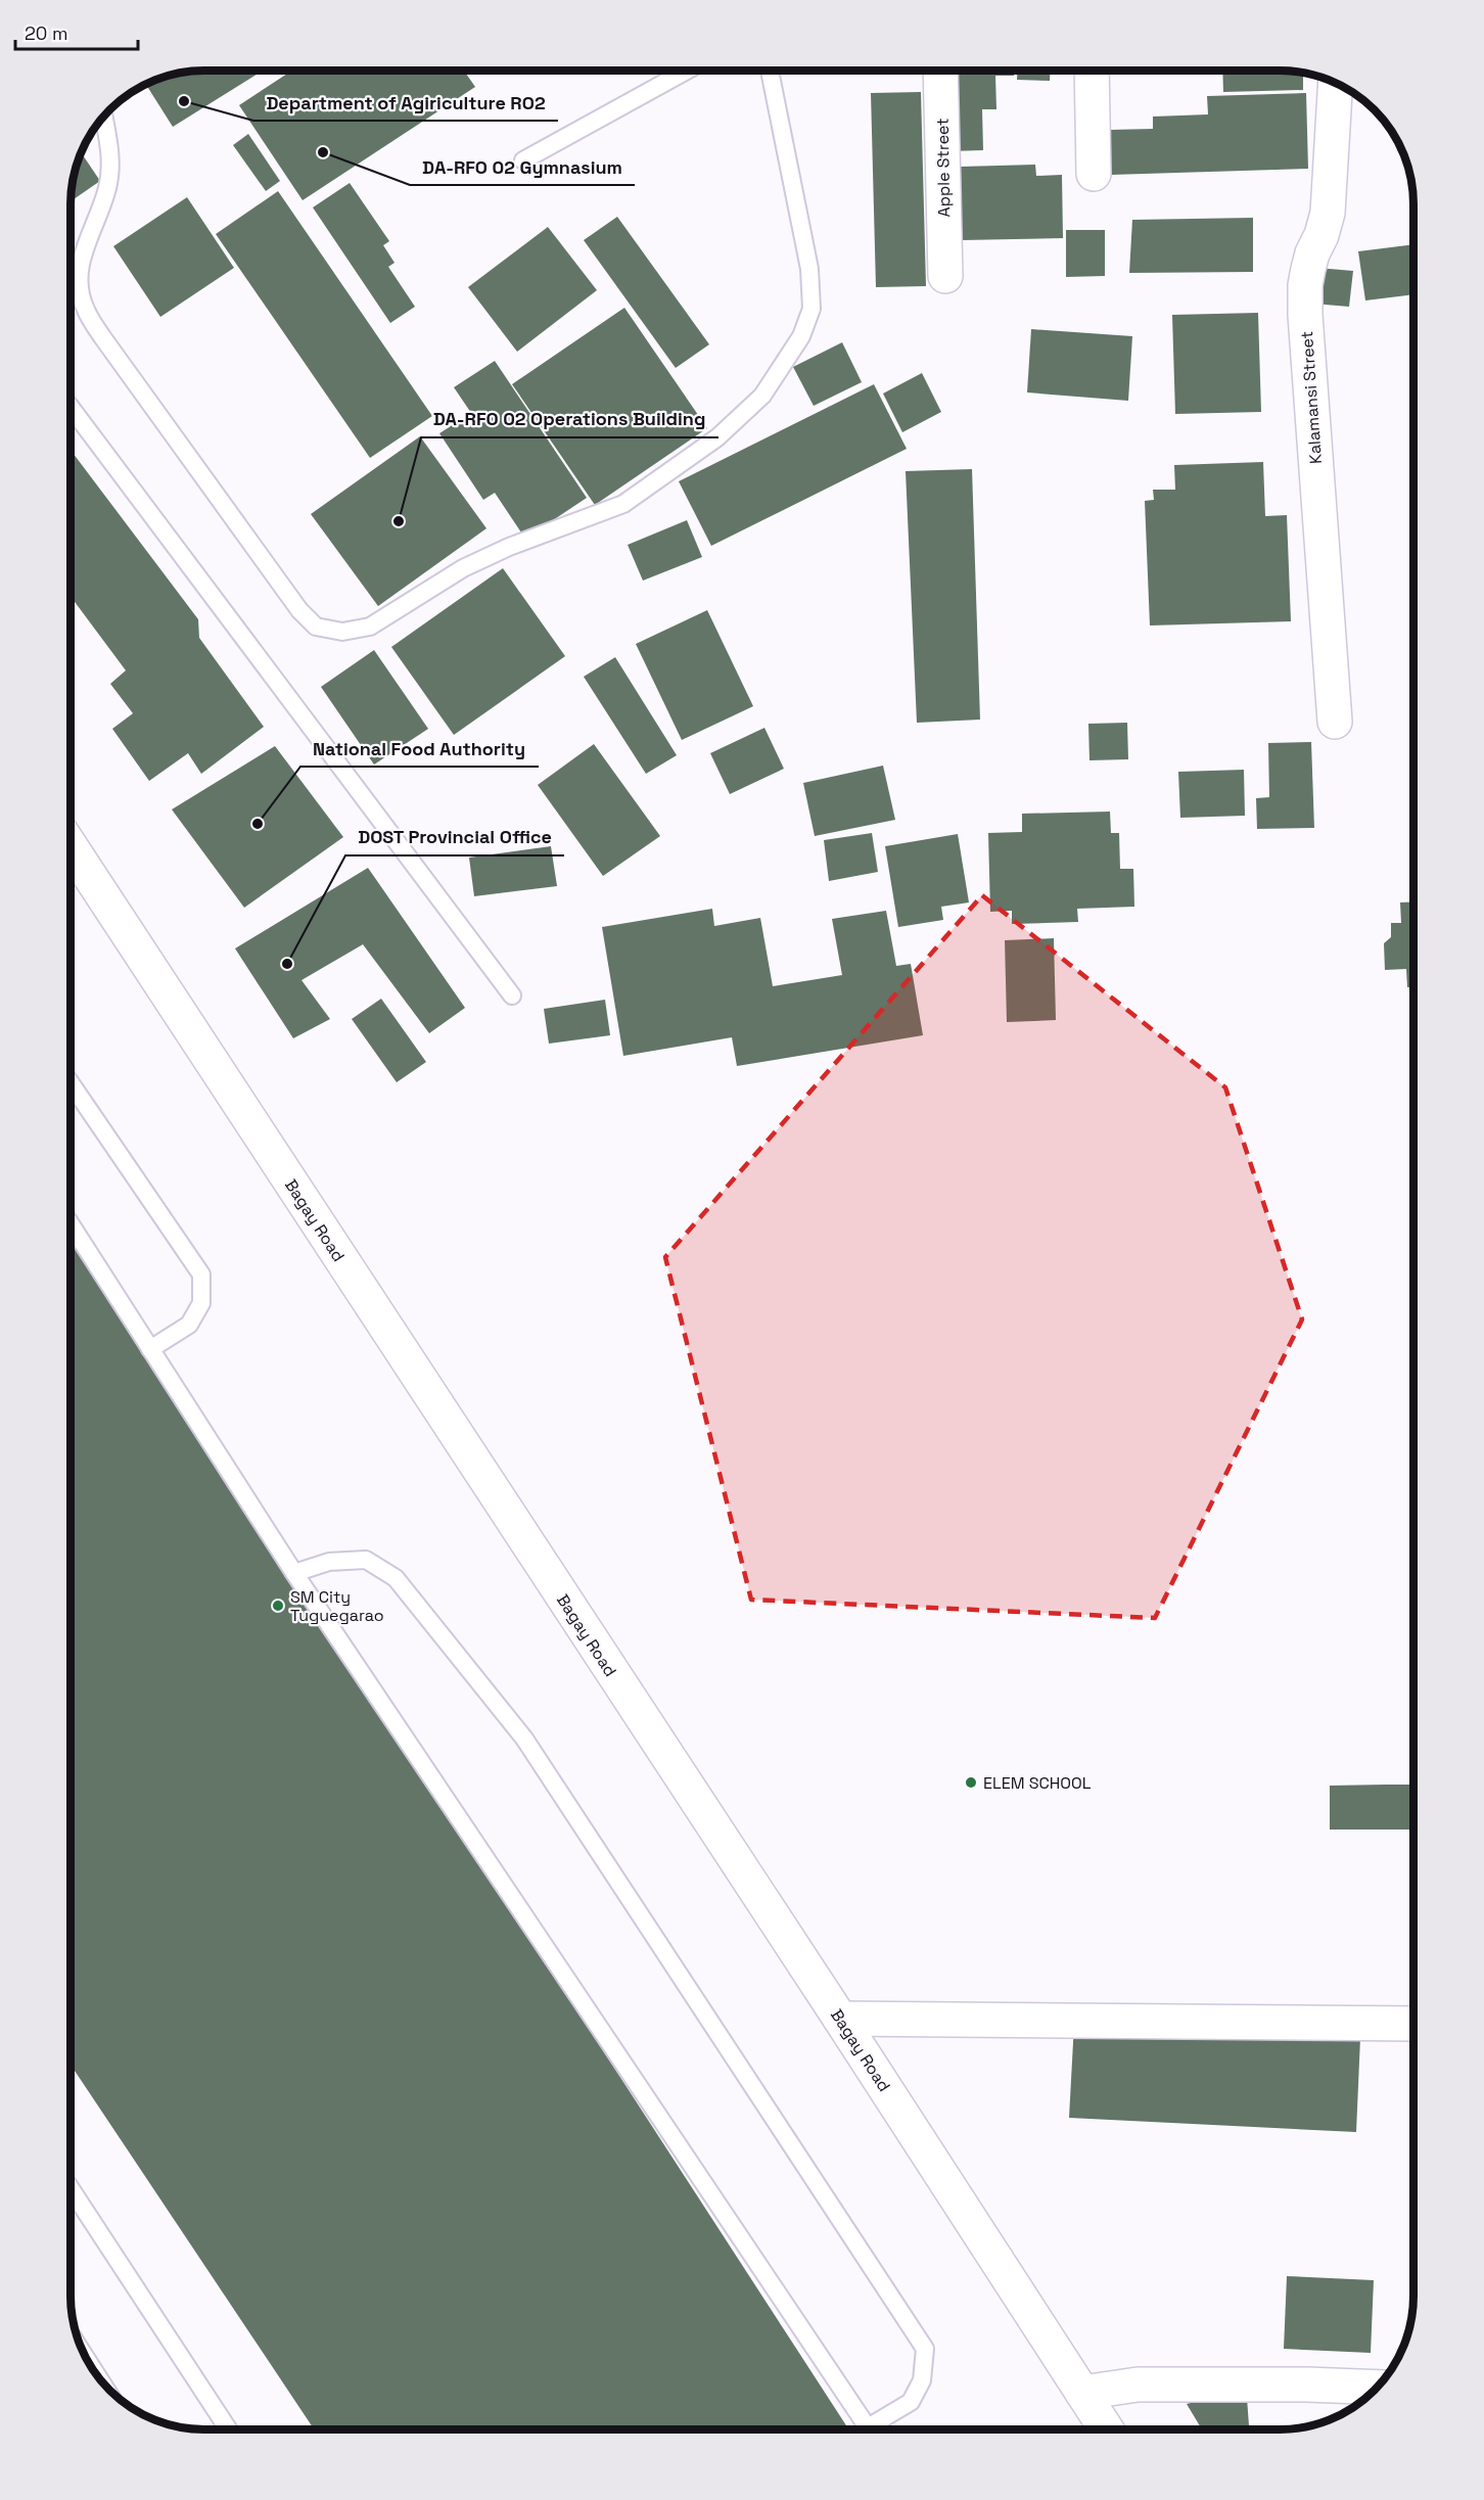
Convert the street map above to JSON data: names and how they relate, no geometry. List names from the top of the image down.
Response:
{
  "streets": {
    "street": ["Apple Street", "Kalamansi Street", "Bagay Road"]
  },
  "places": [
    "Department of Agiriculture RO2",
    "DA-RFO 02 Gymnasium",
    "DA-RFO 02 Operations Building",
    "National Food Authority",
    "DOST Provincial Office",
    "SM City Tuguegarao",
    "ELEM SCHOOL"
  ],
  "scale_bar": "20 m"
}
